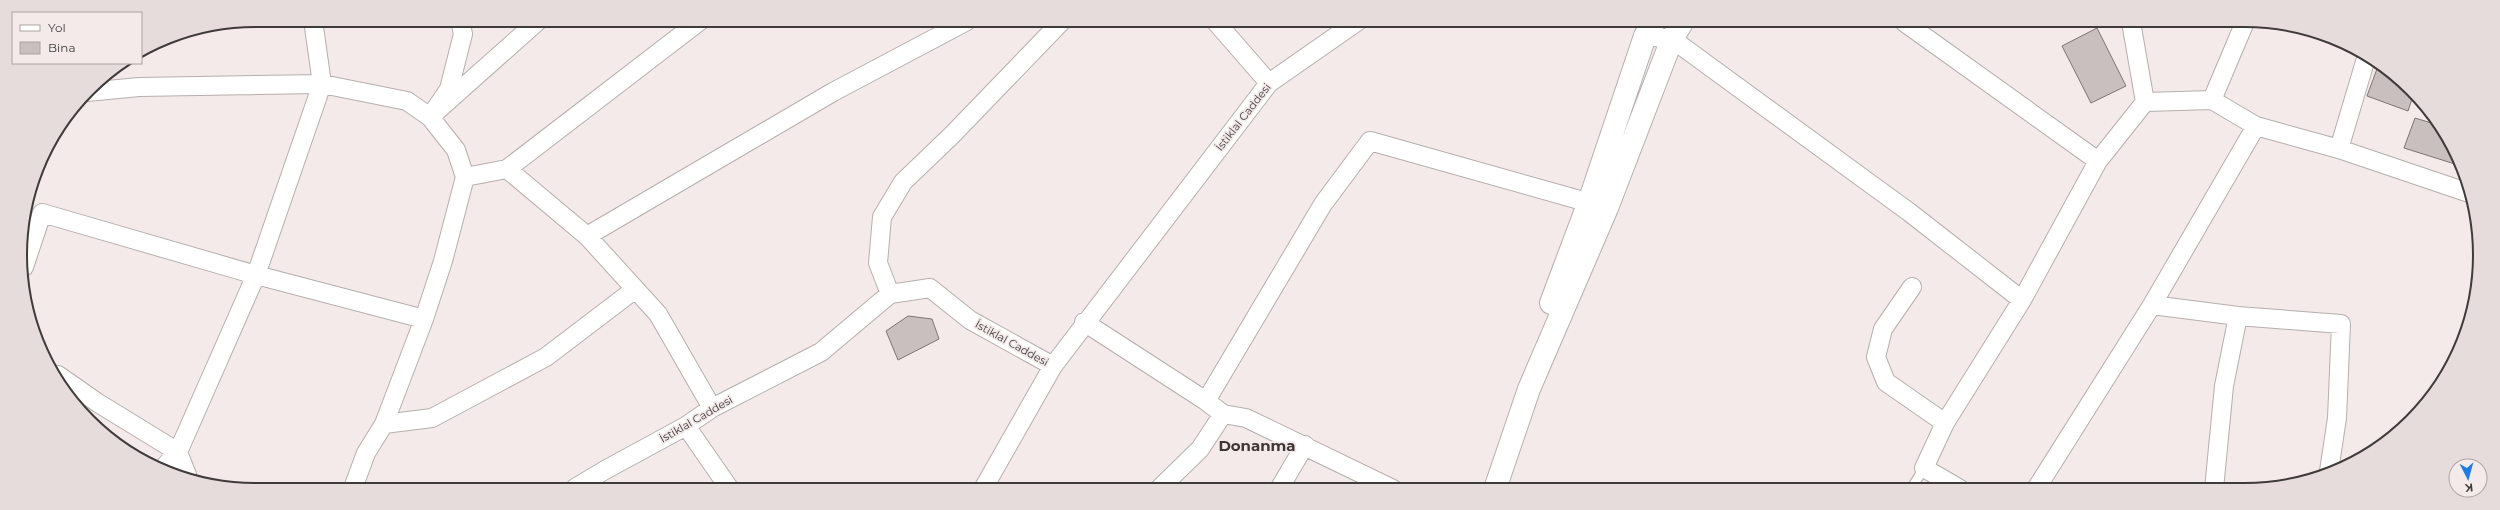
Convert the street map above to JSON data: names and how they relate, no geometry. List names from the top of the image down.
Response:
{
  "streets": {
    "street": ["İstiklal Caddesi"]
  },
  "districts": ["Donanma"],
  "legend": ["Yol", "Bina"],
  "north": "bottom"
}
